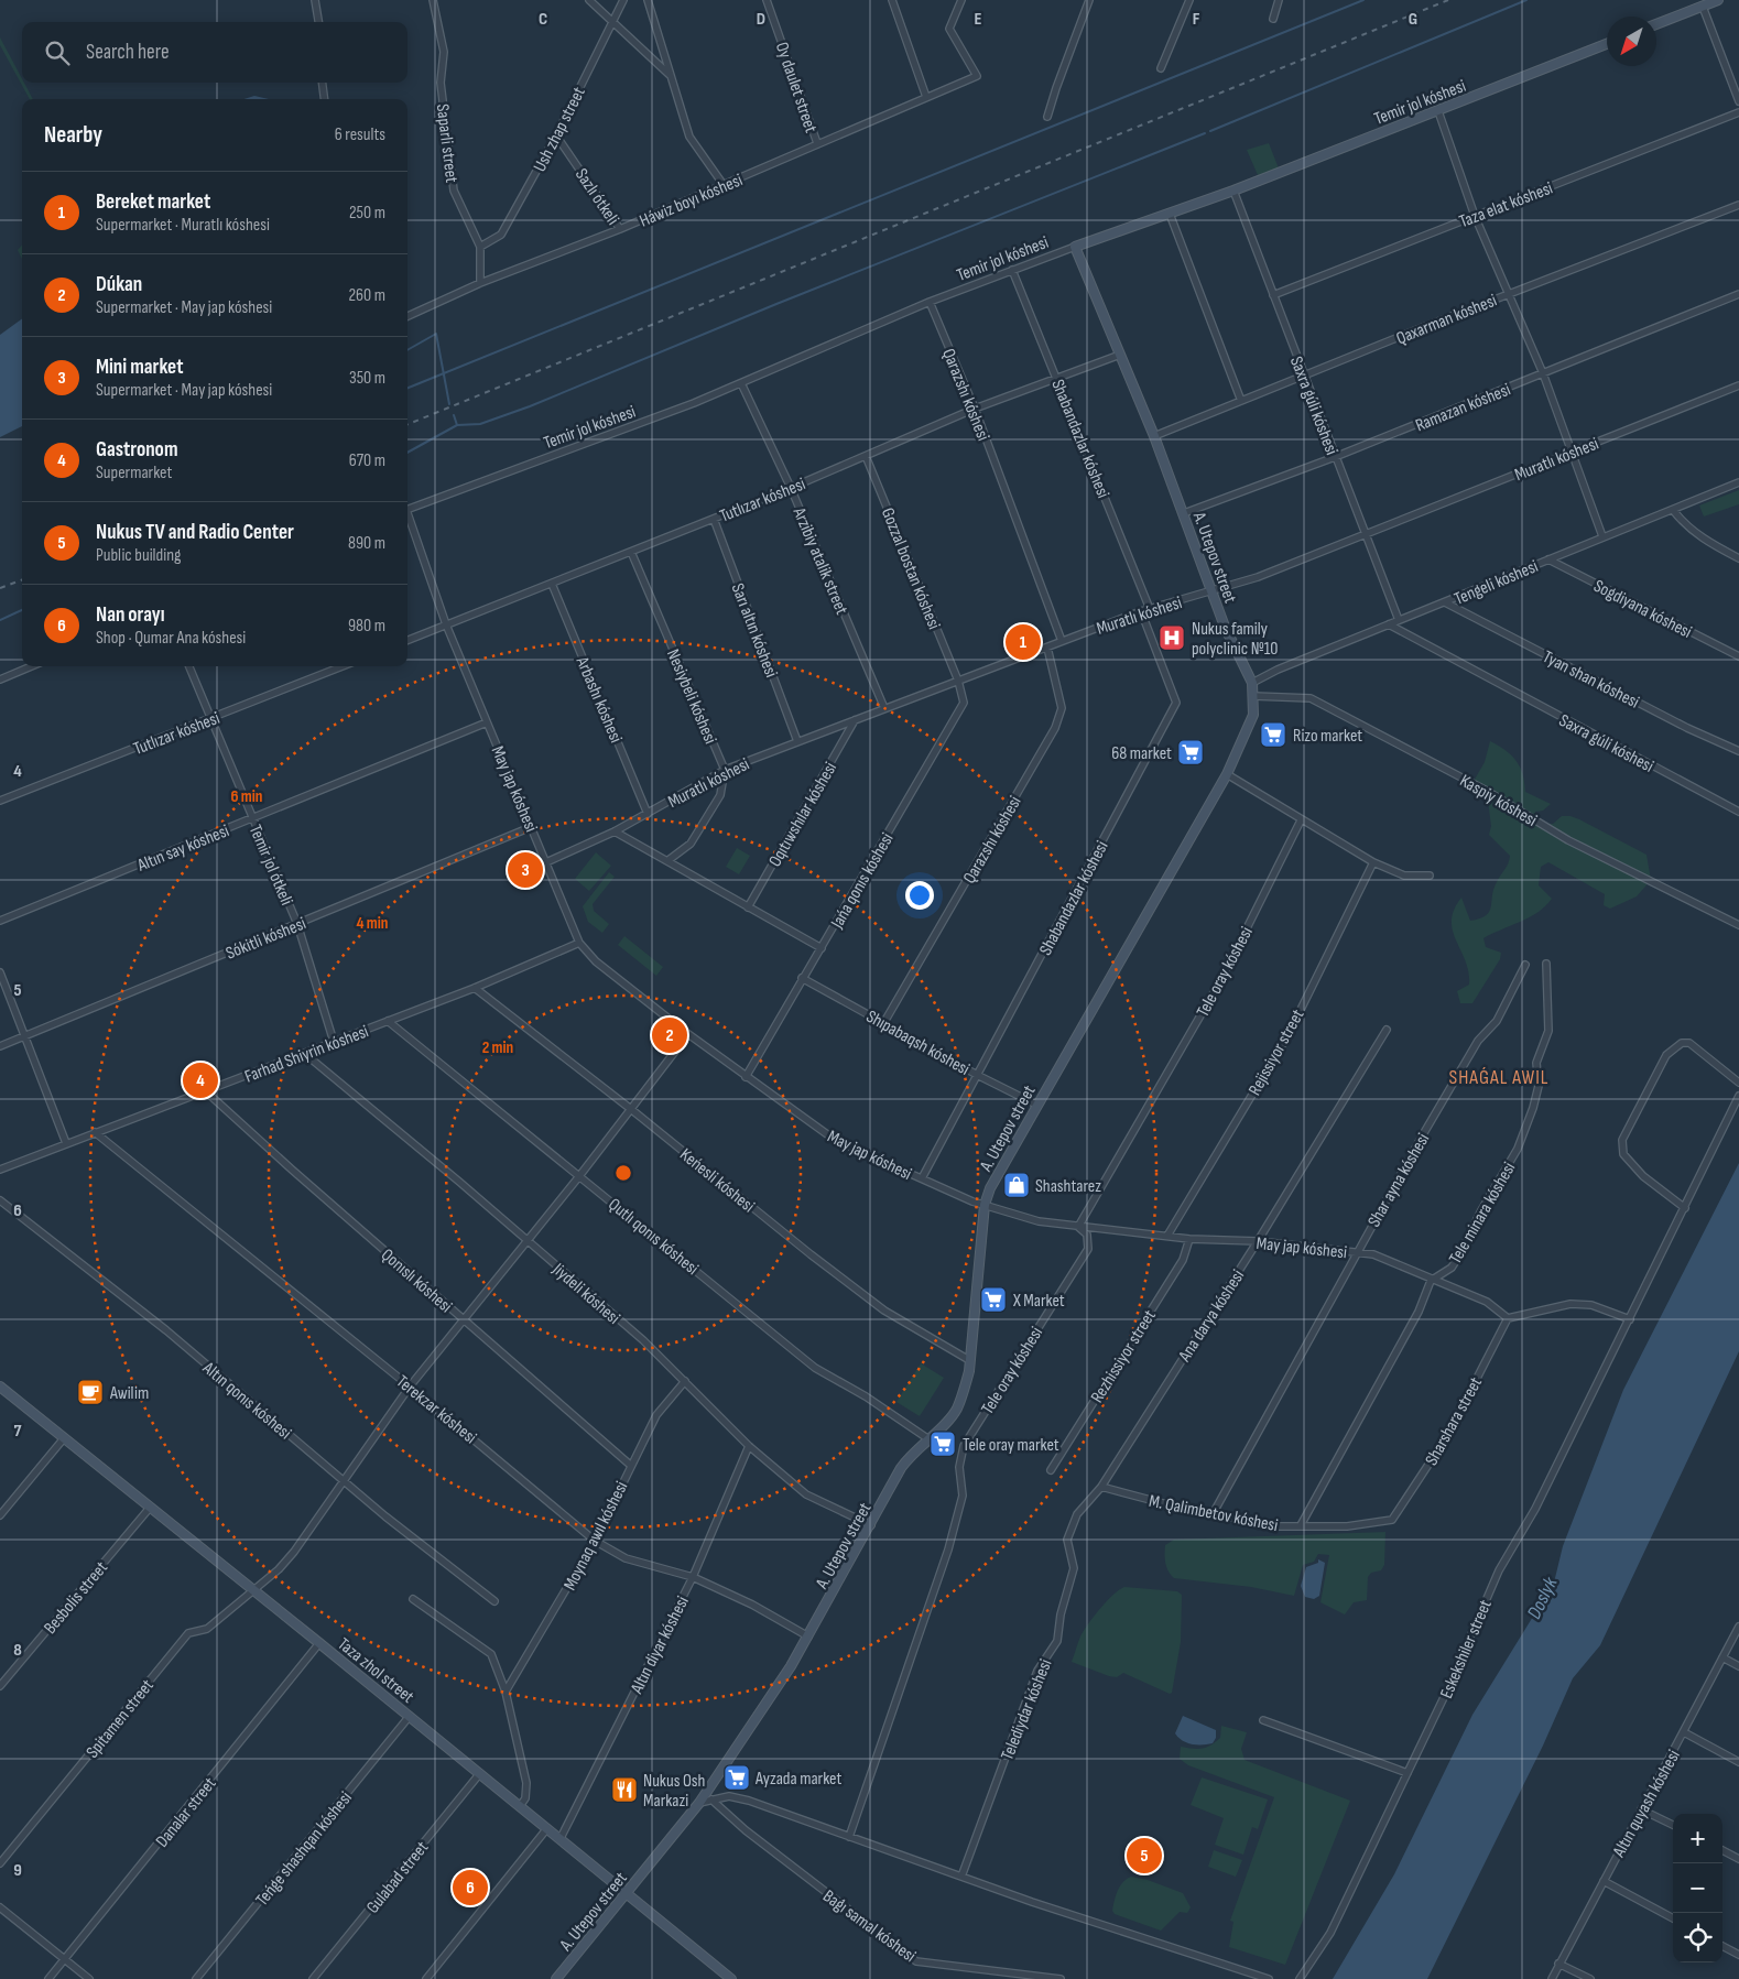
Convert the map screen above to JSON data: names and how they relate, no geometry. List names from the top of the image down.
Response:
{
  "streets": {
    "street": [
      "Oy daulet street",
      "Temir jol kóshesi",
      "Ush zhap street",
      "Saparli street",
      "Sazlı ótkeli",
      "Háwiz boyı kóshesi",
      "Taza elat kóshesi",
      "Qaxarman kóshesi",
      "Qarazshı kóshesi",
      "Saxra gúli kóshesi",
      "Ramazan kóshesi",
      "Shabandazlar kóshesi",
      "Muratlı kóshesi",
      "Tutlızar kóshesi",
      "A. Utepov street",
      "Arzibiy atalik street",
      "Gozzal bostan kóshesi",
      "Tengeli kóshesi",
      "Sogdiyana kóshesi",
      "Sarı altın kóshesi",
      "Tyan shan kóshesi",
      "Nesiybeli kóshesi",
      "Arbashı kóshesi",
      "May jap kóshesi",
      "Kaspiy kóshesi",
      "Oqıtıwshılar kóshesi",
      "Altın say kóshesi",
      "Temir jol ótkeli",
      "Jańa qonıs kóshesi",
      "Sókitli kóshesi",
      "Tele oray kóshesi",
      "Shıpabaqsh kóshesi",
      "Rejissiyor street",
      "Farhad Shiyrin kóshesi",
      "Keńesli kóshesi",
      "Shar ayna kóshesi",
      "Tele minara kóshesi",
      "Qutlı qonıs kóshesi",
      "Qonıslı kóshesi",
      "Jiydeli kóshesi",
      "Ana darya kóshesi",
      "Rezhissiyor street",
      "Altın qonıs kóshesi",
      "Terekzar kóshesi",
      "Sharshara street",
      "M. Qalimbetov kóshesi",
      "Moynaq awıl kóshesi",
      "Besbolis street",
      "Altın diyar kóshesi",
      "Eskekshiler street",
      "Taza zhol street",
      "Telediydar kóshesi",
      "Spitamen street",
      "Altın quyash kóshesi",
      "Danalar street",
      "Teńge shashqan kóshesi",
      "Gulabad street",
      "Baǵı samal kóshesi"
    ]
  },
  "crossings": [
    ["Oy daulet street", "Háwiz boyı kóshesi"],
    ["Temir jol kóshesi", "Qarazshı kóshesi"],
    ["Temir jol kóshesi", "Saxra gúli kóshesi"],
    ["Temir jol kóshesi", "Shabandazlar kóshesi"],
    ["Temir jol kóshesi", "A. Utepov street"],
    ["Temir jol kóshesi", "Arzibiy atalik street"],
    ["Ush zhap street", "Saparli street"],
    ["Ush zhap street", "Sazlı ótkeli"],
    ["Saparli street", "Háwiz boyı kóshesi"],
    ["Sazlı ótkeli", "Háwiz boyı kóshesi"],
    ["Taza elat kóshesi", "Saxra gúli kóshesi"],
    ["Qaxarman kóshesi", "Saxra gúli kóshesi"],
    ["Qaxarman kóshesi", "A. Utepov street"],
    ["Qarazshı kóshesi", "Muratlı kóshesi"],
    ["Qarazshı kóshesi", "Tutlızar kóshesi"],
    ["Qarazshı kóshesi", "Shıpabaqsh kóshesi"],
    ["Saxra gúli kóshesi", "Ramazan kóshesi"],
    ["Saxra gúli kóshesi", "Muratlı kóshesi"],
    ["Saxra gúli kóshesi", "Tengeli kóshesi"],
    ["Ramazan kóshesi", "A. Utepov street"],
    ["Shabandazlar kóshesi", "Muratlı kóshesi"],
    ["Shabandazlar kóshesi", "Tutlızar kóshesi"],
    ["Shabandazlar kóshesi", "May jap kóshesi"],
    ["Shabandazlar kóshesi", "Shıpabaqsh kóshesi"],
    ["Muratlı kóshesi", "A. Utepov street"],
    ["Muratlı kóshesi", "Arzibiy atalik street"],
    ["Muratlı kóshesi", "Gozzal bostan kóshesi"],
    ["Muratlı kóshesi", "Sarı altın kóshesi"],
    ["Muratlı kóshesi", "Nesiybeli kóshesi"],
    ["Muratlı kóshesi", "Arbashı kóshesi"],
    ["Muratlı kóshesi", "May jap kóshesi"],
    ["Muratlı kóshesi", "Oqıtıwshılar kóshesi"],
    ["Muratlı kóshesi", "Jańa qonıs kóshesi"],
    ["Tutlızar kóshesi", "A. Utepov street"],
    ["Tutlızar kóshesi", "Arzibiy atalik street"],
    ["Tutlızar kóshesi", "Gozzal bostan kóshesi"],
    ["Tutlızar kóshesi", "Sarı altın kóshesi"],
    ["Tutlızar kóshesi", "Nesiybeli kóshesi"],
    ["Tutlızar kóshesi", "Arbashı kóshesi"],
    ["Tutlızar kóshesi", "May jap kóshesi"],
    ["Tutlızar kóshesi", "Temir jol ótkeli"],
    ["A. Utepov street", "Tengeli kóshesi"],
    ["A. Utepov street", "May jap kóshesi"],
    ["A. Utepov street", "Kaspiy kóshesi"],
    ["A. Utepov street", "Shıpabaqsh kóshesi"],
    ["A. Utepov street", "Keńesli kóshesi"],
    ["A. Utepov street", "Qutlı qonıs kóshesi"],
    ["A. Utepov street", "Jiydeli kóshesi"],
    ["A. Utepov street", "Terekzar kóshesi"],
    ["A. Utepov street", "Taza zhol street"],
    ["Gozzal bostan kóshesi", "Jańa qonıs kóshesi"],
    ["Tengeli kóshesi", "Sogdiyana kóshesi"],
    ["Tengeli kóshesi", "Tyan shan kóshesi"],
    ["May jap kóshesi", "Altın say kóshesi"],
    ["May jap kóshesi", "Jańa qonıs kóshesi"],
    ["May jap kóshesi", "Sókitli kóshesi"],
    ["May jap kóshesi", "Tele oray kóshesi"],
    ["May jap kóshesi", "Rejissiyor street"],
    ["May jap kóshesi", "Farhad Shiyrin kóshesi"],
    ["May jap kóshesi", "Shar ayna kóshesi"],
    ["May jap kóshesi", "Tele minara kóshesi"],
    ["May jap kóshesi", "Ana darya kóshesi"],
    ["May jap kóshesi", "Rezhissiyor street"],
    ["May jap kóshesi", "Sharshara street"],
    ["May jap kóshesi", "Spitamen street"],
    ["Altın say kóshesi", "Temir jol ótkeli"],
    ["Temir jol ótkeli", "Sókitli kóshesi"],
    ["Temir jol ótkeli", "Farhad Shiyrin kóshesi"],
    ["Jańa qonıs kóshesi", "Shıpabaqsh kóshesi"],
    ["Farhad Shiyrin kóshesi", "Keńesli kóshesi"],
    ["Farhad Shiyrin kóshesi", "Qutlı qonıs kóshesi"],
    ["Farhad Shiyrin kóshesi", "Qonıslı kóshesi"],
    ["Farhad Shiyrin kóshesi", "Jiydeli kóshesi"],
    ["Farhad Shiyrin kóshesi", "Terekzar kóshesi"],
    ["Keńesli kóshesi", "Spitamen street"],
    ["Shar ayna kóshesi", "M. Qalimbetov kóshesi"],
    ["Qutlı qonıs kóshesi", "Spitamen street"],
    ["Qonıslı kóshesi", "Moynaq awıl kóshesi"],
    ["Qonıslı kóshesi", "Spitamen street"],
    ["Jiydeli kóshesi", "Moynaq awıl kóshesi"],
    ["Jiydeli kóshesi", "Altın diyar kóshesi"],
    ["Jiydeli kóshesi", "Spitamen street"],
    ["Ana darya kóshesi", "M. Qalimbetov kóshesi"],
    ["Ana darya kóshesi", "Telediydar kóshesi"],
    ["Altın qonıs kóshesi", "Spitamen street"],
    ["Terekzar kóshesi", "Moynaq awıl kóshesi"],
    ["Terekzar kóshesi", "Altın diyar kóshesi"],
    ["Terekzar kóshesi", "Spitamen street"],
    ["Sharshara street", "M. Qalimbetov kóshesi"],
    ["M. Qalimbetov kóshesi", "Telediydar kóshesi"],
    ["Besbolis street", "Taza zhol street"],
    ["Altın diyar kóshesi", "Taza zhol street"],
    ["Taza zhol street", "Spitamen street"],
    ["Taza zhol street", "Danalar street"],
    ["Taza zhol street", "Teńge shashqan kóshesi"],
    ["Taza zhol street", "Gulabad street"]
  ],
  "districts": ["SHAǴAL AWIL"],
  "water": ["Doslyk"],
  "places": {
    "hospital": ["Nukus family polyclinic №10"],
    "supermarket": [
      "Rizo market",
      "68 market",
      "X Market",
      "Tele oray market",
      "Ayzada market"
    ],
    "shop": ["Shashtarez"],
    "cafe": ["Awilim"],
    "restaurant": ["Nukus Osh Markazi"]
  },
  "north": "bottom left",
  "page": {
    "search": "Search here",
    "heading": ["Nearby", "6 results"],
    "list": [
      {
        "mark": "1",
        "name": "Bereket market",
        "note": "Supermarket · Muratlı kóshesi",
        "value": "250 m"
      },
      {
        "mark": "2",
        "name": "Dúkan",
        "note": "Supermarket · May jap kóshesi",
        "value": "260 m"
      },
      {
        "mark": "3",
        "name": "Mini market",
        "note": "Supermarket · May jap kóshesi",
        "value": "350 m"
      },
      {
        "mark": "4",
        "name": "Gastronom",
        "note": "Supermarket",
        "value": "670 m"
      },
      {
        "mark": "5",
        "name": "Nukus TV and Radio Center",
        "note": "Public building",
        "value": "890 m"
      },
      {
        "mark": "6",
        "name": "Nan orayı",
        "note": "Shop · Qumar Ana kóshesi",
        "value": "980 m"
      }
    ],
    "pins": [
      "1",
      "3",
      "2",
      "4",
      "5",
      "6"
    ],
    "map_buttons": ["+", "−"]
  },
  "grid": {
    "columns": [
      "C",
      "D",
      "E",
      "F",
      "G"
    ],
    "rows": [
      "4",
      "5",
      "6",
      "7",
      "8",
      "9"
    ]
  },
  "rings": ["6 min", "4 min", "2 min"]
}
